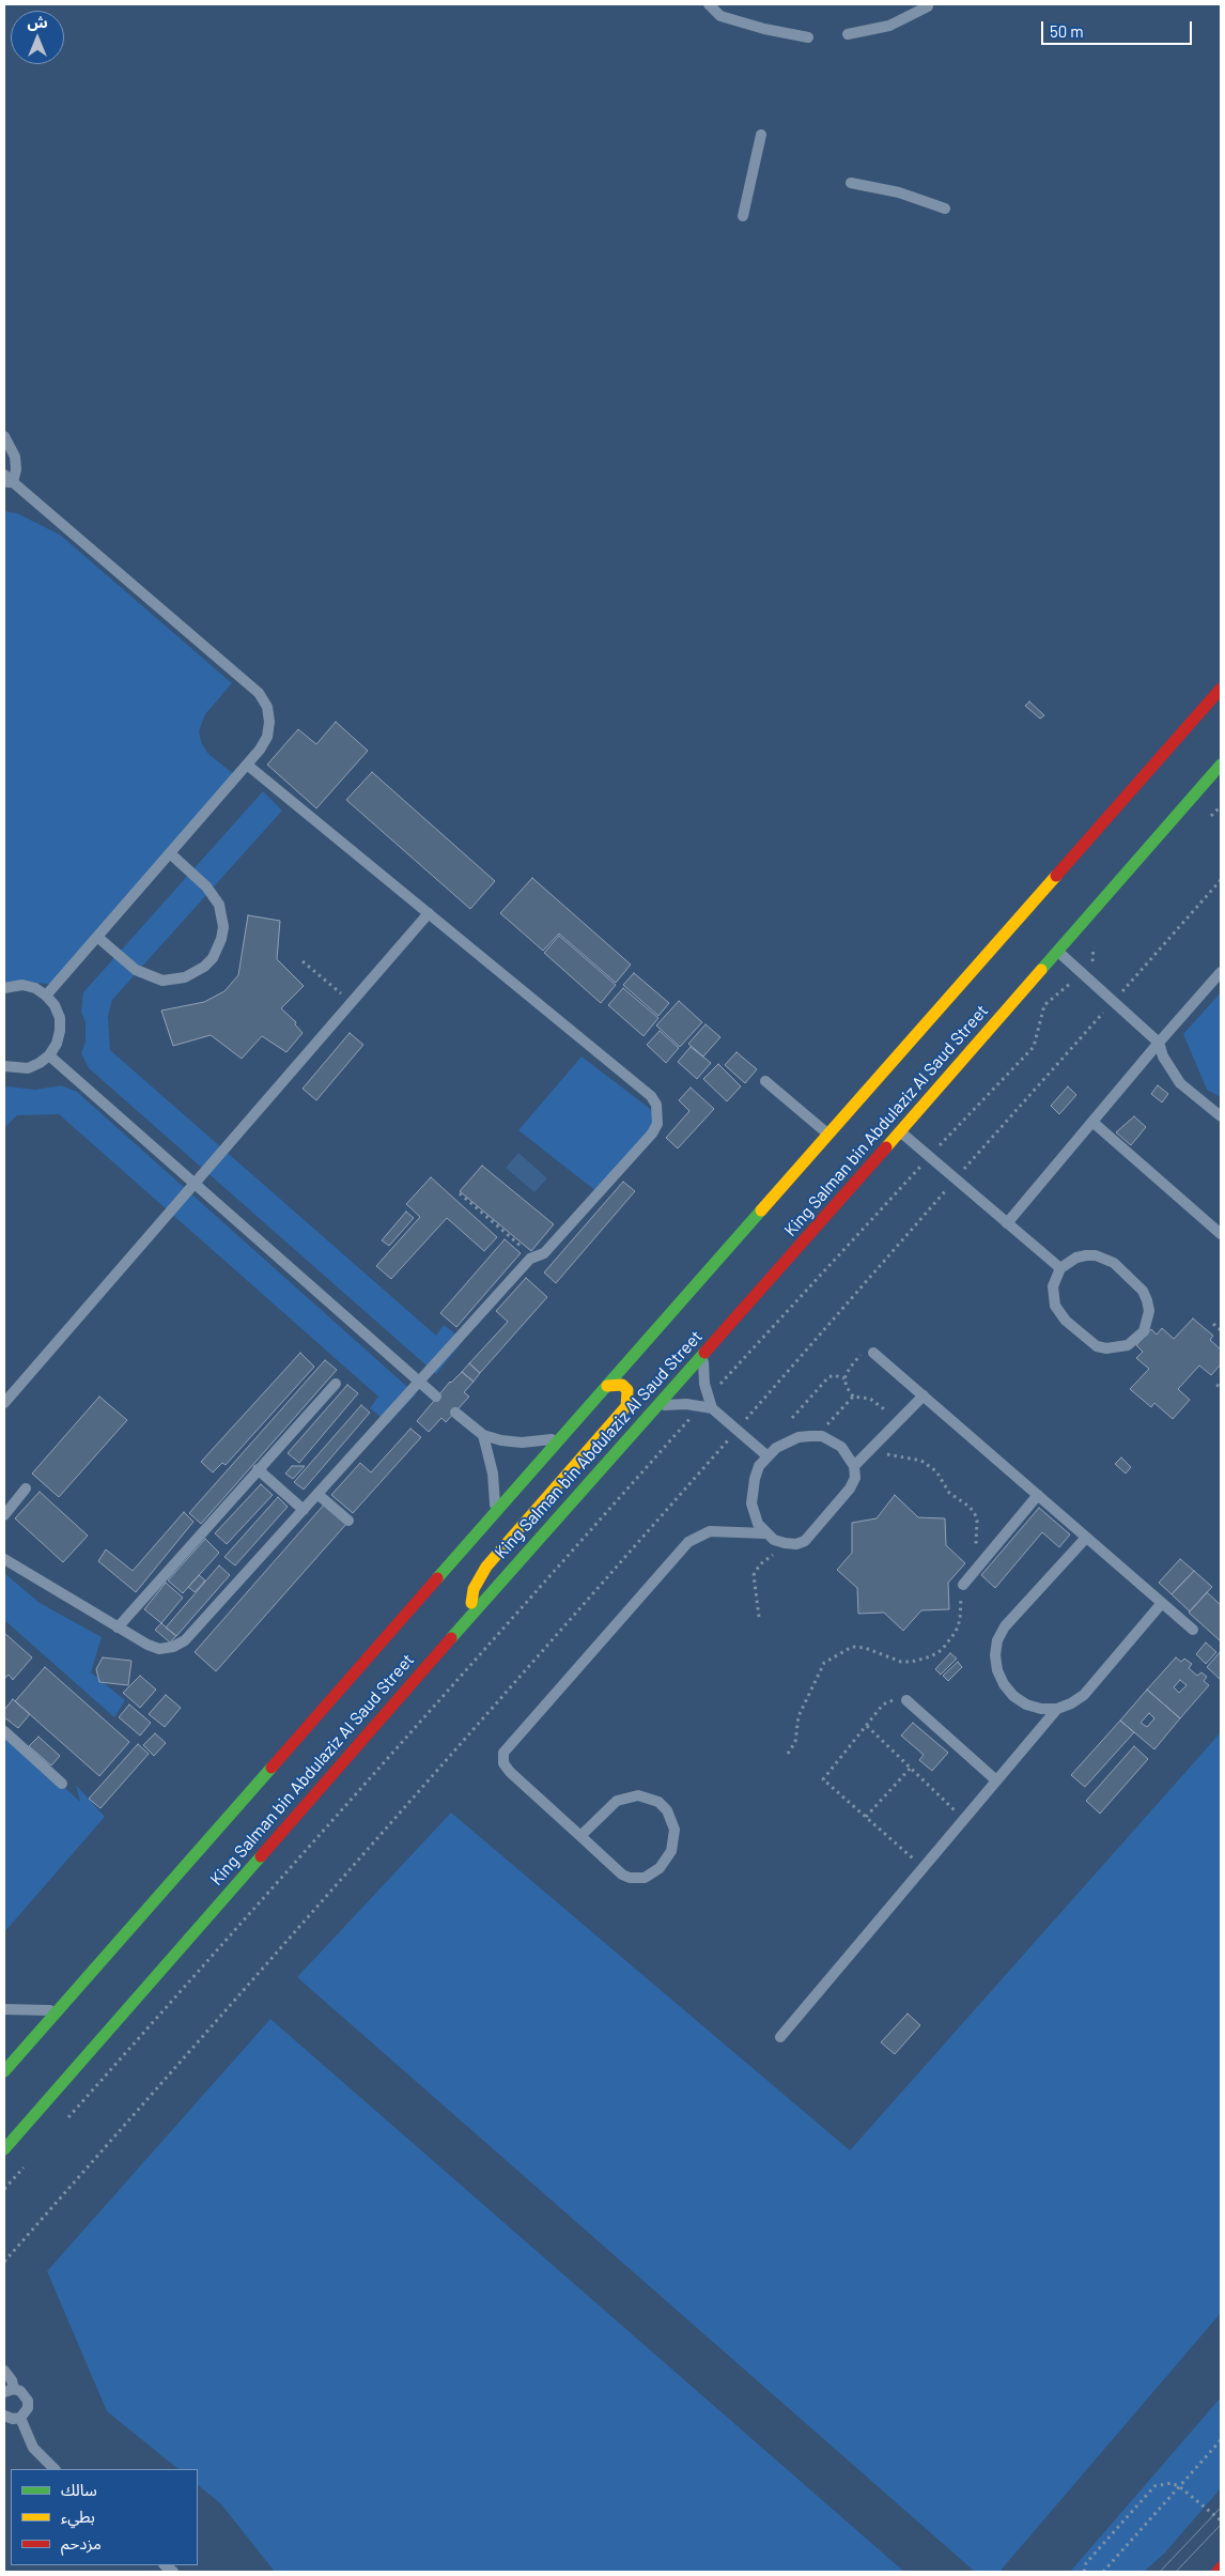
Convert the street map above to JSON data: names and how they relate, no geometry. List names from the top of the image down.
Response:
{
  "streets": {
    "main road": ["King Salman bin Abdulaziz Al Saud Street"]
  },
  "legend": ["سالك", "بطيء", "مزدحم"],
  "scale_bar": "50 m",
  "north": "top"
}
